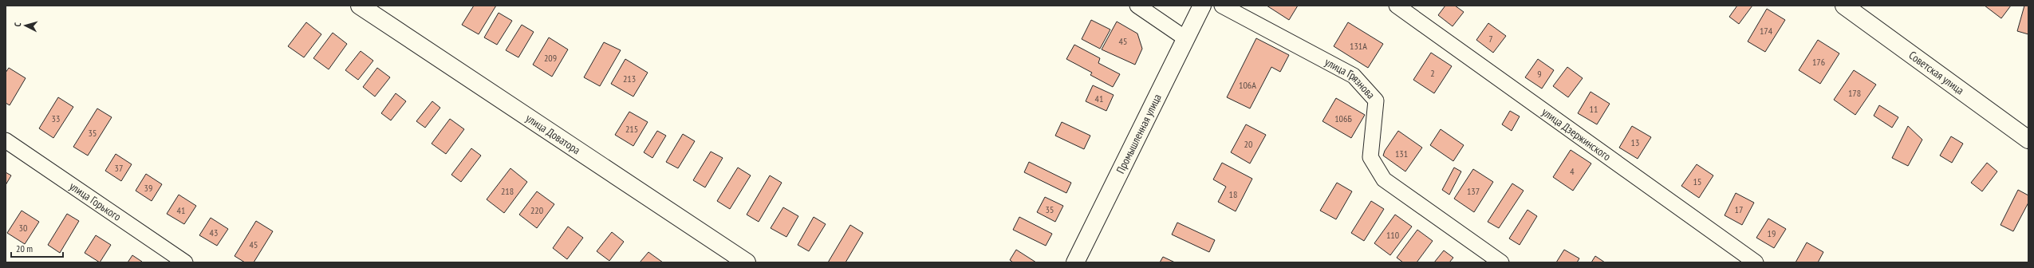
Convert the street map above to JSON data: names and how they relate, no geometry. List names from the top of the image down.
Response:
{
  "streets": {
    "street": [
      "Советская улица",
      "улица Грязнова",
      "улица Доватора",
      "Промышленная улица",
      "улица Дзержинского",
      "улица Горького"
    ]
  },
  "house_numbers": [
    "174",
    "7",
    "45",
    "131А",
    "209",
    "176",
    "2",
    "9",
    "213",
    "106А",
    "178",
    "41",
    "11",
    "33",
    "106Б",
    "215",
    "35",
    "13",
    "20",
    "131",
    "37",
    "4",
    "15",
    "39",
    "218",
    "137",
    "18",
    "35",
    "17",
    "41",
    "220",
    "30",
    "43",
    "19",
    "110",
    "45"
  ],
  "scale_bar": "20 m",
  "north": "left"
}
